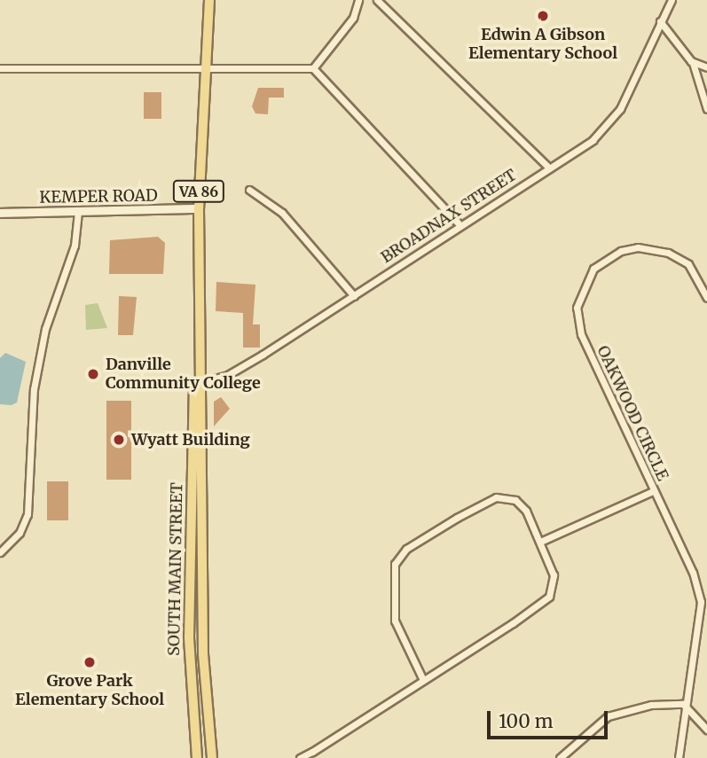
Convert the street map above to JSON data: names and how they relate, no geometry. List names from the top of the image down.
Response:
{
  "streets": {
    "main road": ["VA 86", "SOUTH MAIN STREET"],
    "street": ["KEMPER ROAD", "BROADNAX STREET", "OAKWOOD CIRCLE"]
  },
  "crossings": [
    ["KEMPER ROAD", "SOUTH MAIN STREET"],
    ["BROADNAX STREET", "SOUTH MAIN STREET"]
  ],
  "places": [
    "Edwin A Gibson Elementary School",
    "Danville Community College",
    "Wyatt Building",
    "Grove Park Elementary School"
  ],
  "scale_bar": "100 m"
}
